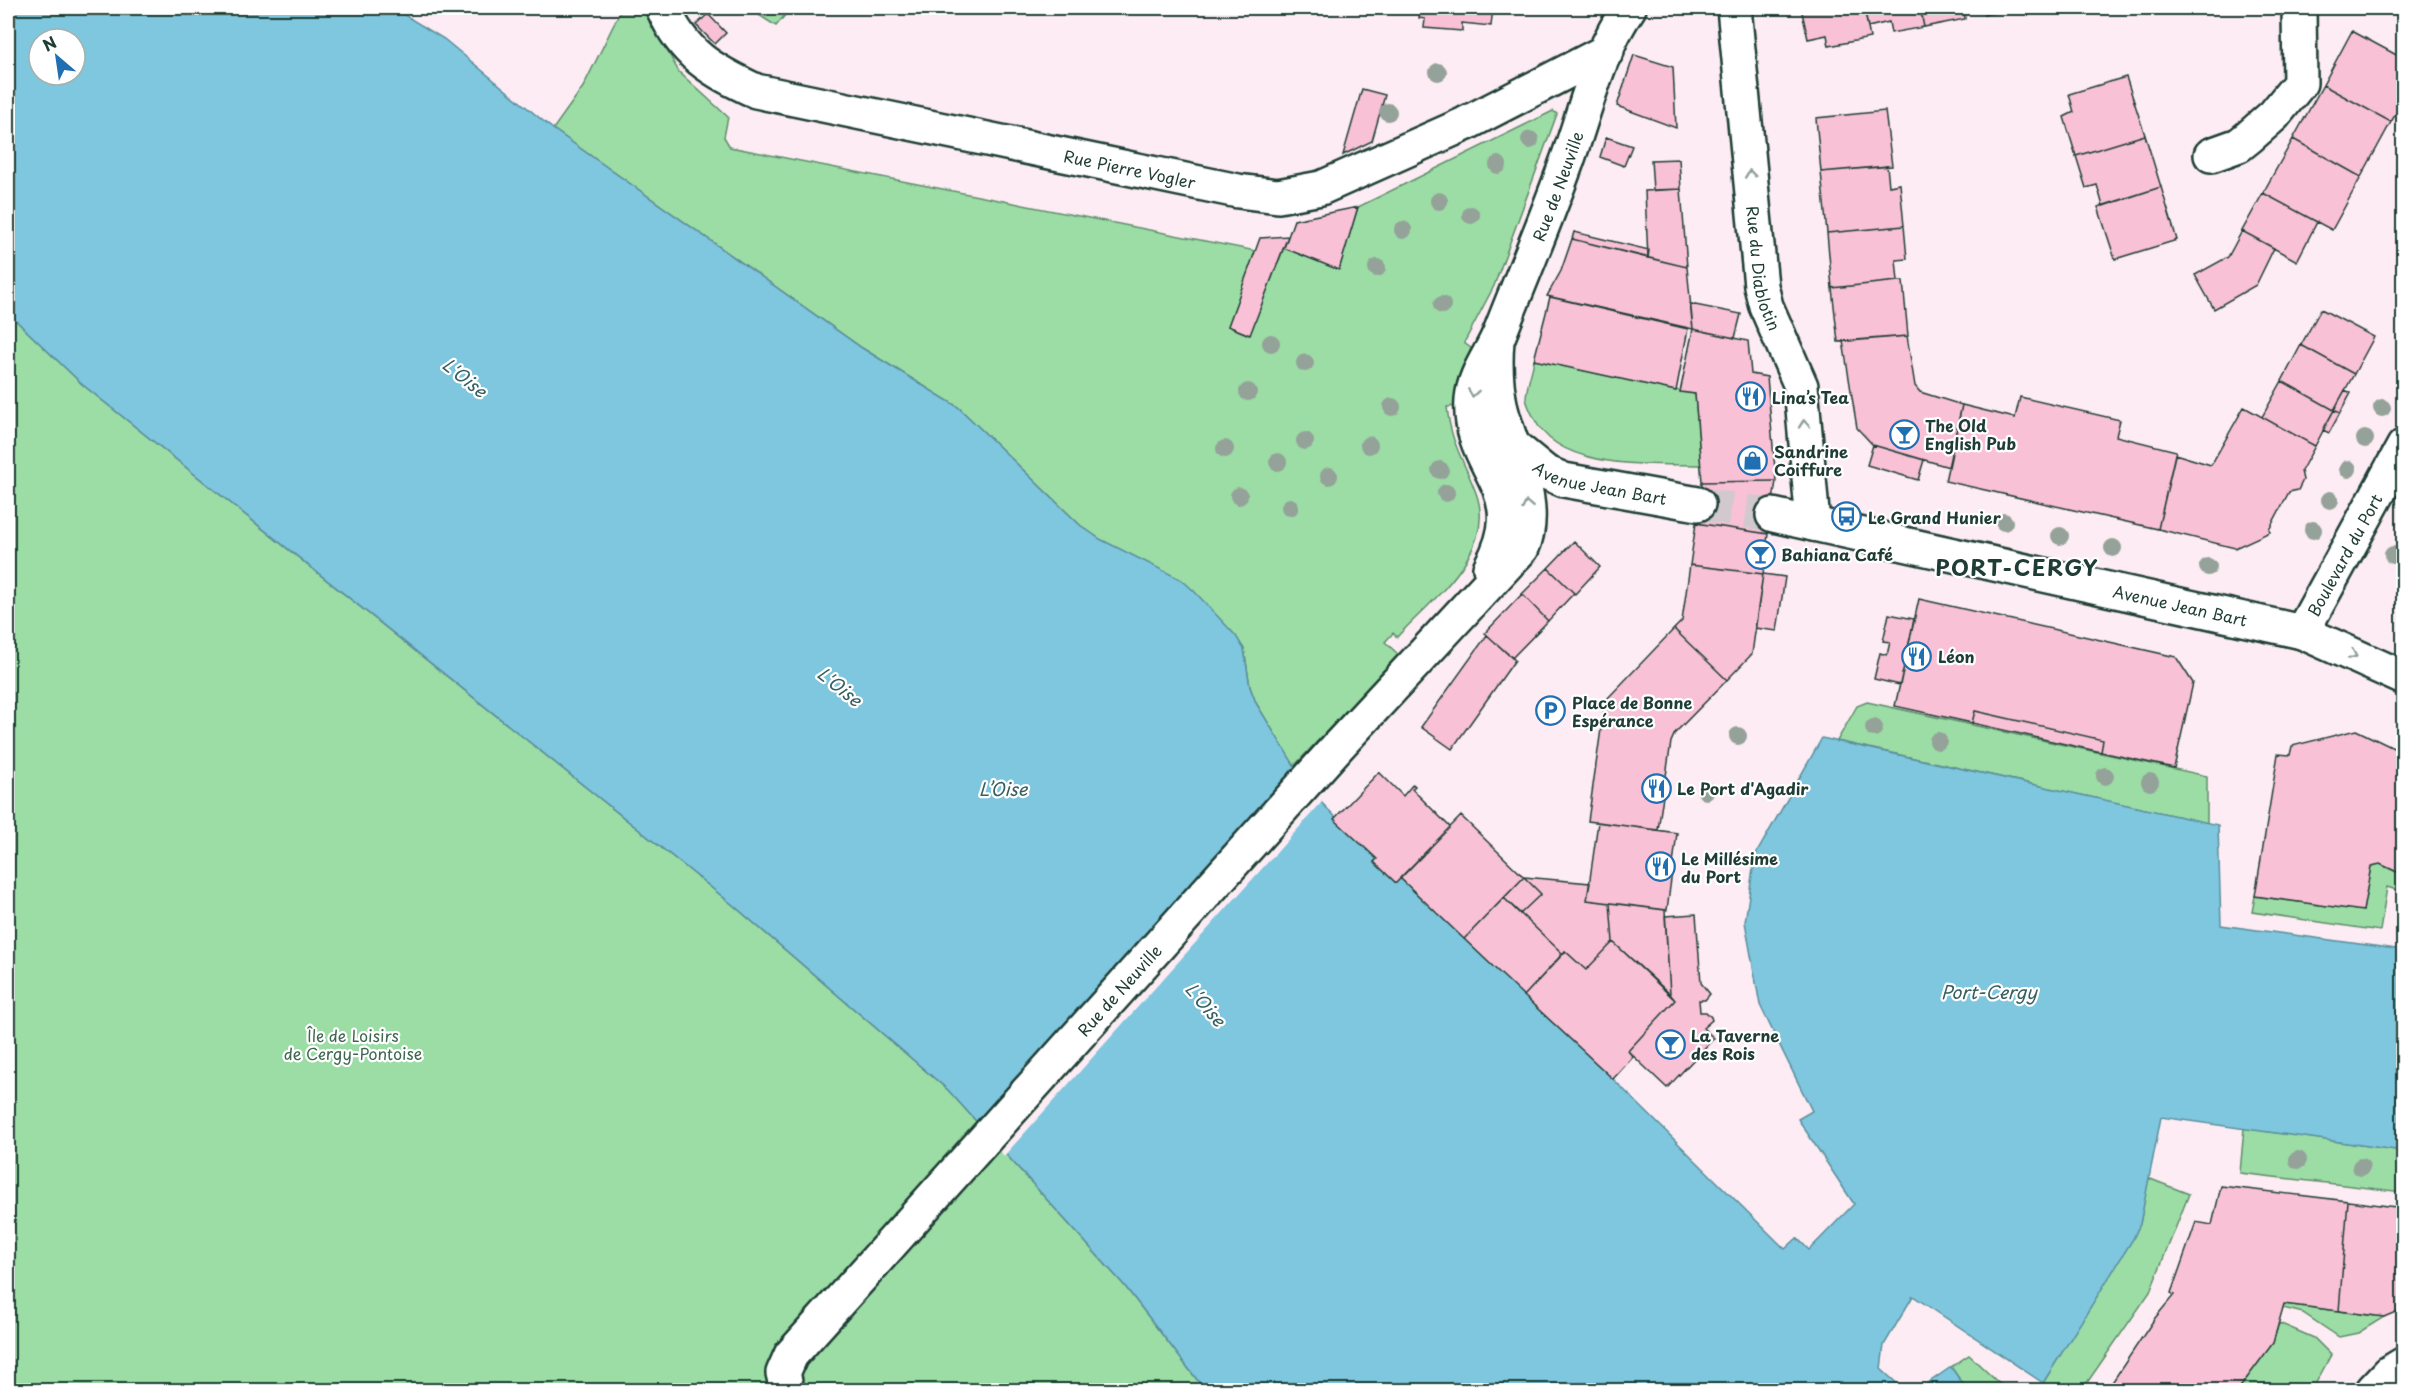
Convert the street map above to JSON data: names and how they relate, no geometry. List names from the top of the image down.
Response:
{
  "streets": {
    "street": [
      "Rue Pierre Vogler",
      "Rue de Neuville",
      "Rue du Diablotin",
      "Avenue Jean Bart",
      "Boulevard du Port"
    ]
  },
  "crossings": [
    ["Rue Pierre Vogler", "Rue de Neuville"],
    ["Rue de Neuville", "Avenue Jean Bart"],
    ["Rue du Diablotin", "Avenue Jean Bart"],
    ["Avenue Jean Bart", "Boulevard du Port"]
  ],
  "one_way": ["Rue du Diablotin"],
  "districts": ["PORT-CERGY"],
  "water": ["L'Oise", "L’Oise", "Port-Cergy"],
  "parks": ["Île de Loisirs de Cergy-Pontoise"],
  "places": {
    "restaurant": [
      "Lina’s Tea",
      "Léon",
      "Le Port d'Agadir",
      "Le Millésime du Port"
    ],
    "bar": ["The Old English Pub", "Bahiana Café", "La Taverne des Rois"],
    "shop": ["Sandrine Coiffure"],
    "bus stop": ["Le Grand Hunier"],
    "parking": ["Place de Bonne Espérance"]
  },
  "north": "top left"
}
